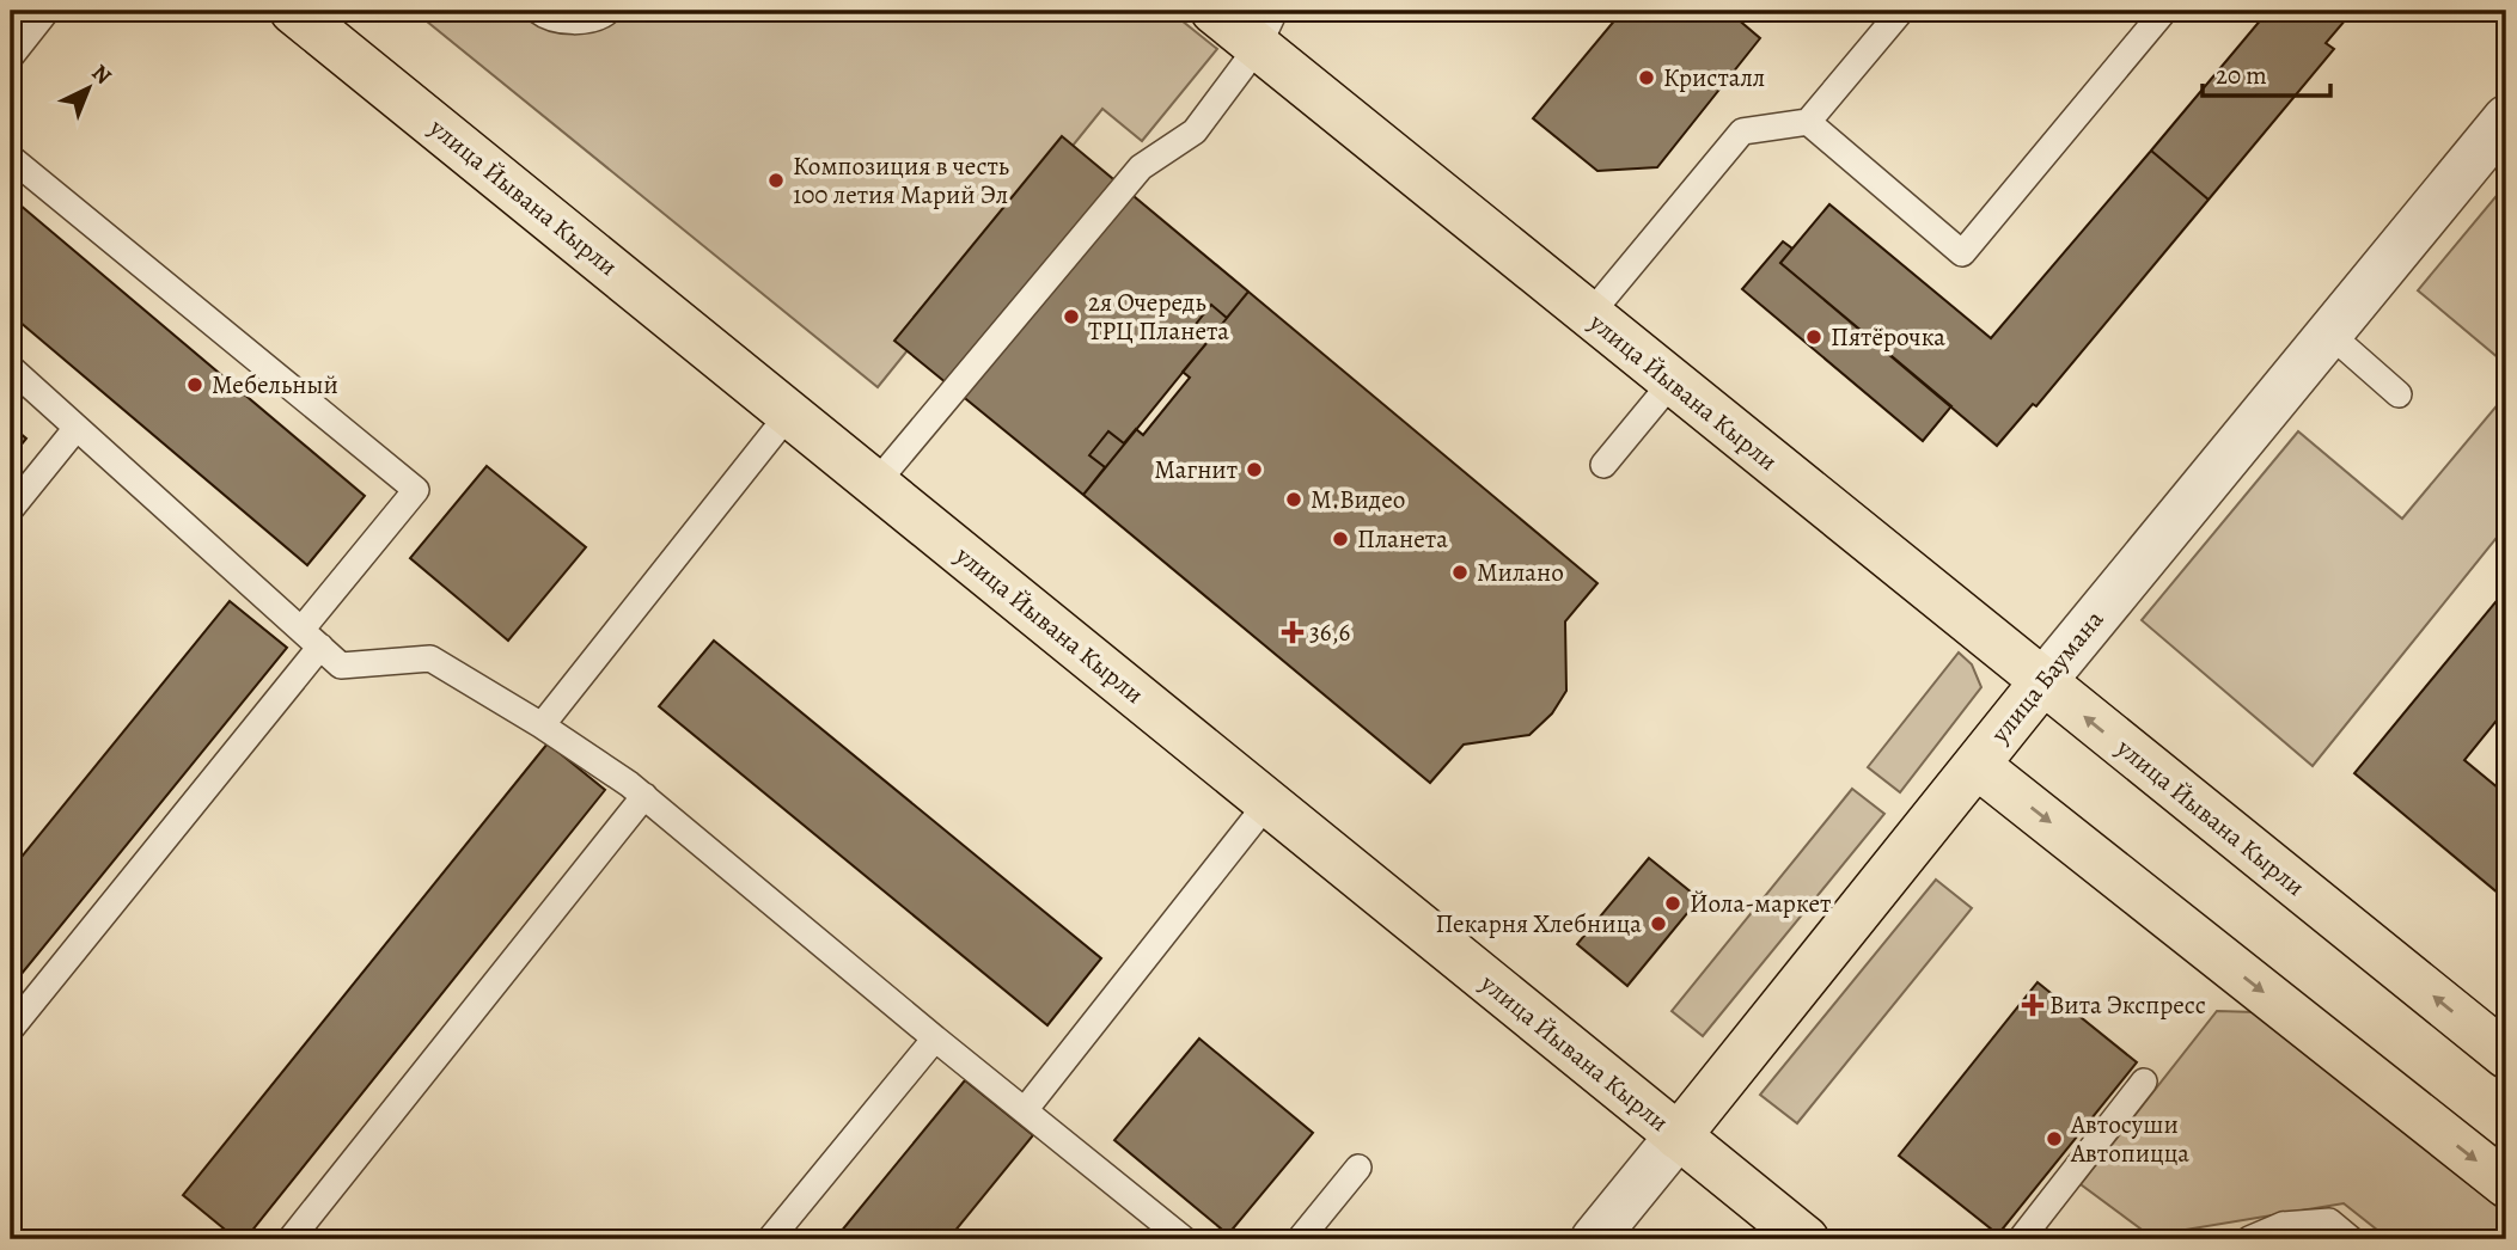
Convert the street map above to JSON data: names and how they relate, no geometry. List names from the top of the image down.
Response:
{
  "streets": {
    "main road": ["улица Йывана Кырли", "улица Баумана"]
  },
  "crossings": [
    ["улица Йывана Кырли", "улица Баумана"]
  ],
  "places": {
    "other": [
      "Кристалл",
      "Композиция в честь 100 летия Марий Эл",
      "2я Очередь ТРЦ Планета",
      "Пятёрочка",
      "Мебельный",
      "Магнит",
      "М.Видео",
      "Планета",
      "Милано",
      "Йола-маркет",
      "Пекарня Хлебница",
      "Автосуши Автопицца"
    ],
    "health": ["36,6", "Вита Экспресс"]
  },
  "scale_bar": "20 m",
  "north": "top right"
}
